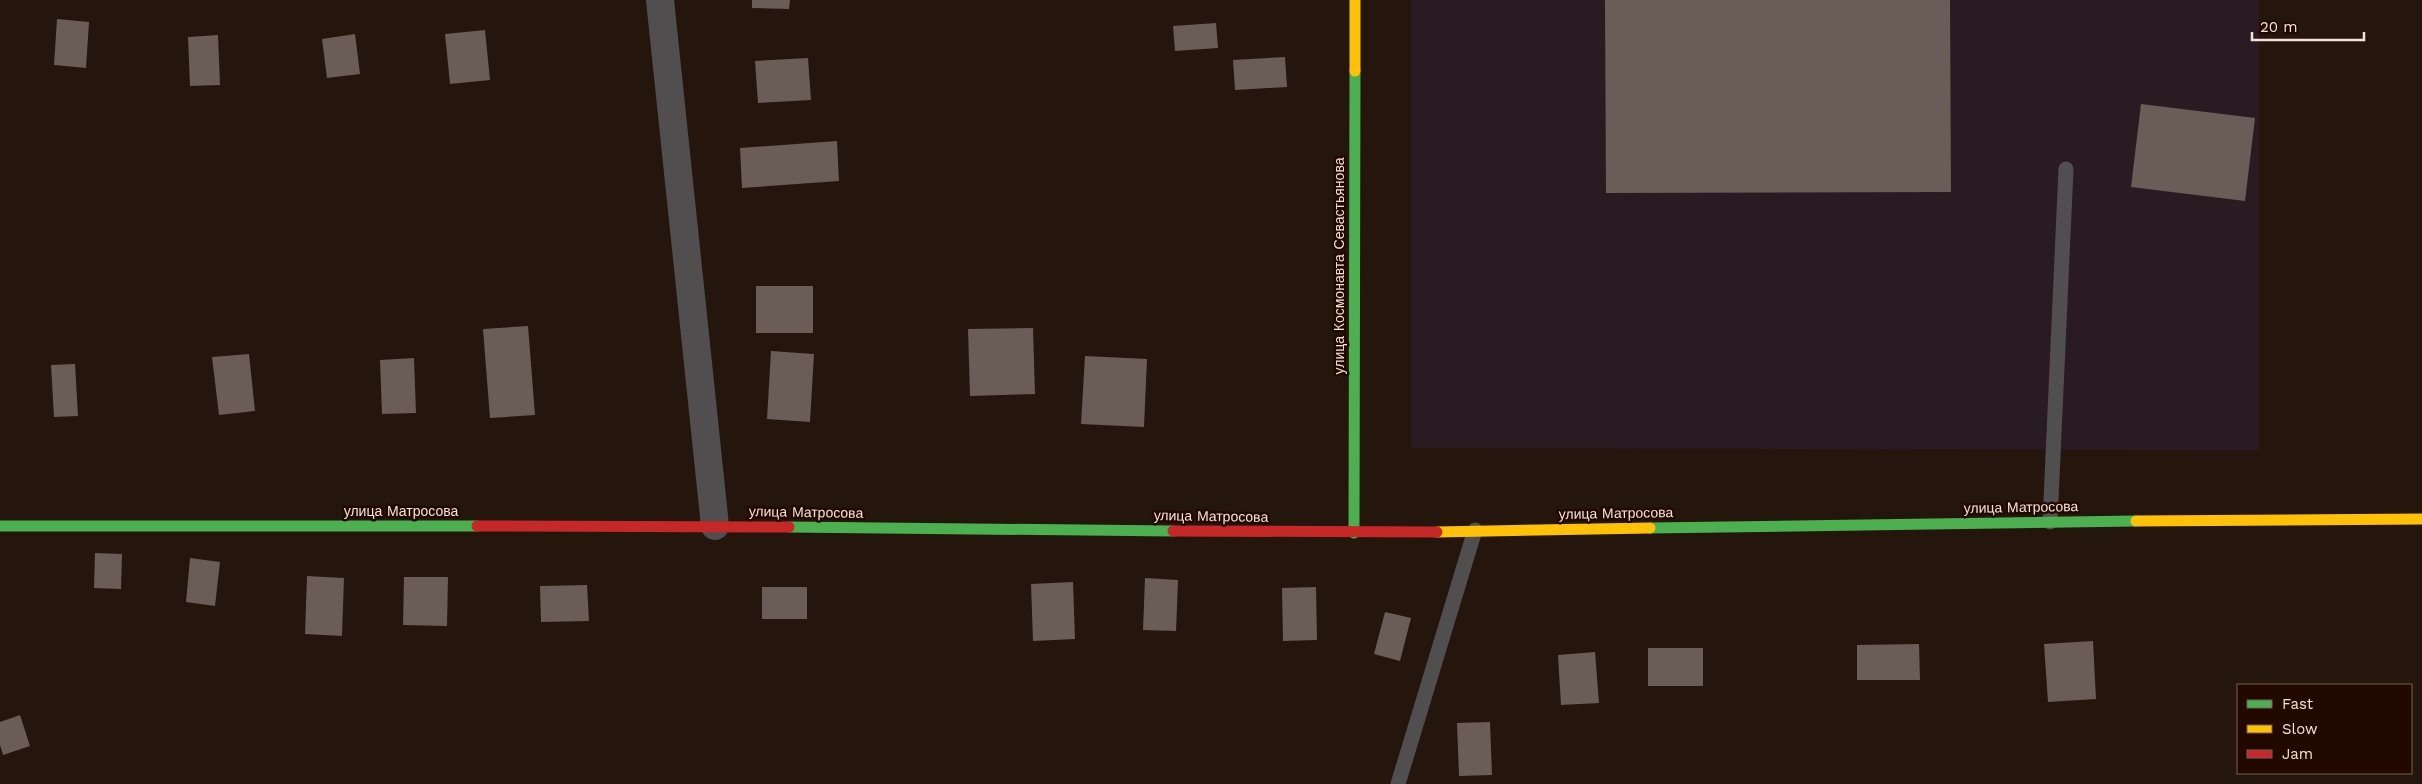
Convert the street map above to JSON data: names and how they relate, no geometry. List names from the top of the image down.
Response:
{
  "streets": {
    "main road": ["улица Космонавта Севастьянова", "улица Матросова"]
  },
  "crossings": [
    ["улица Космонавта Севастьянова", "улица Матросова"]
  ],
  "legend": ["Fast", "Slow", "Jam"],
  "scale_bar": "20 m"
}
